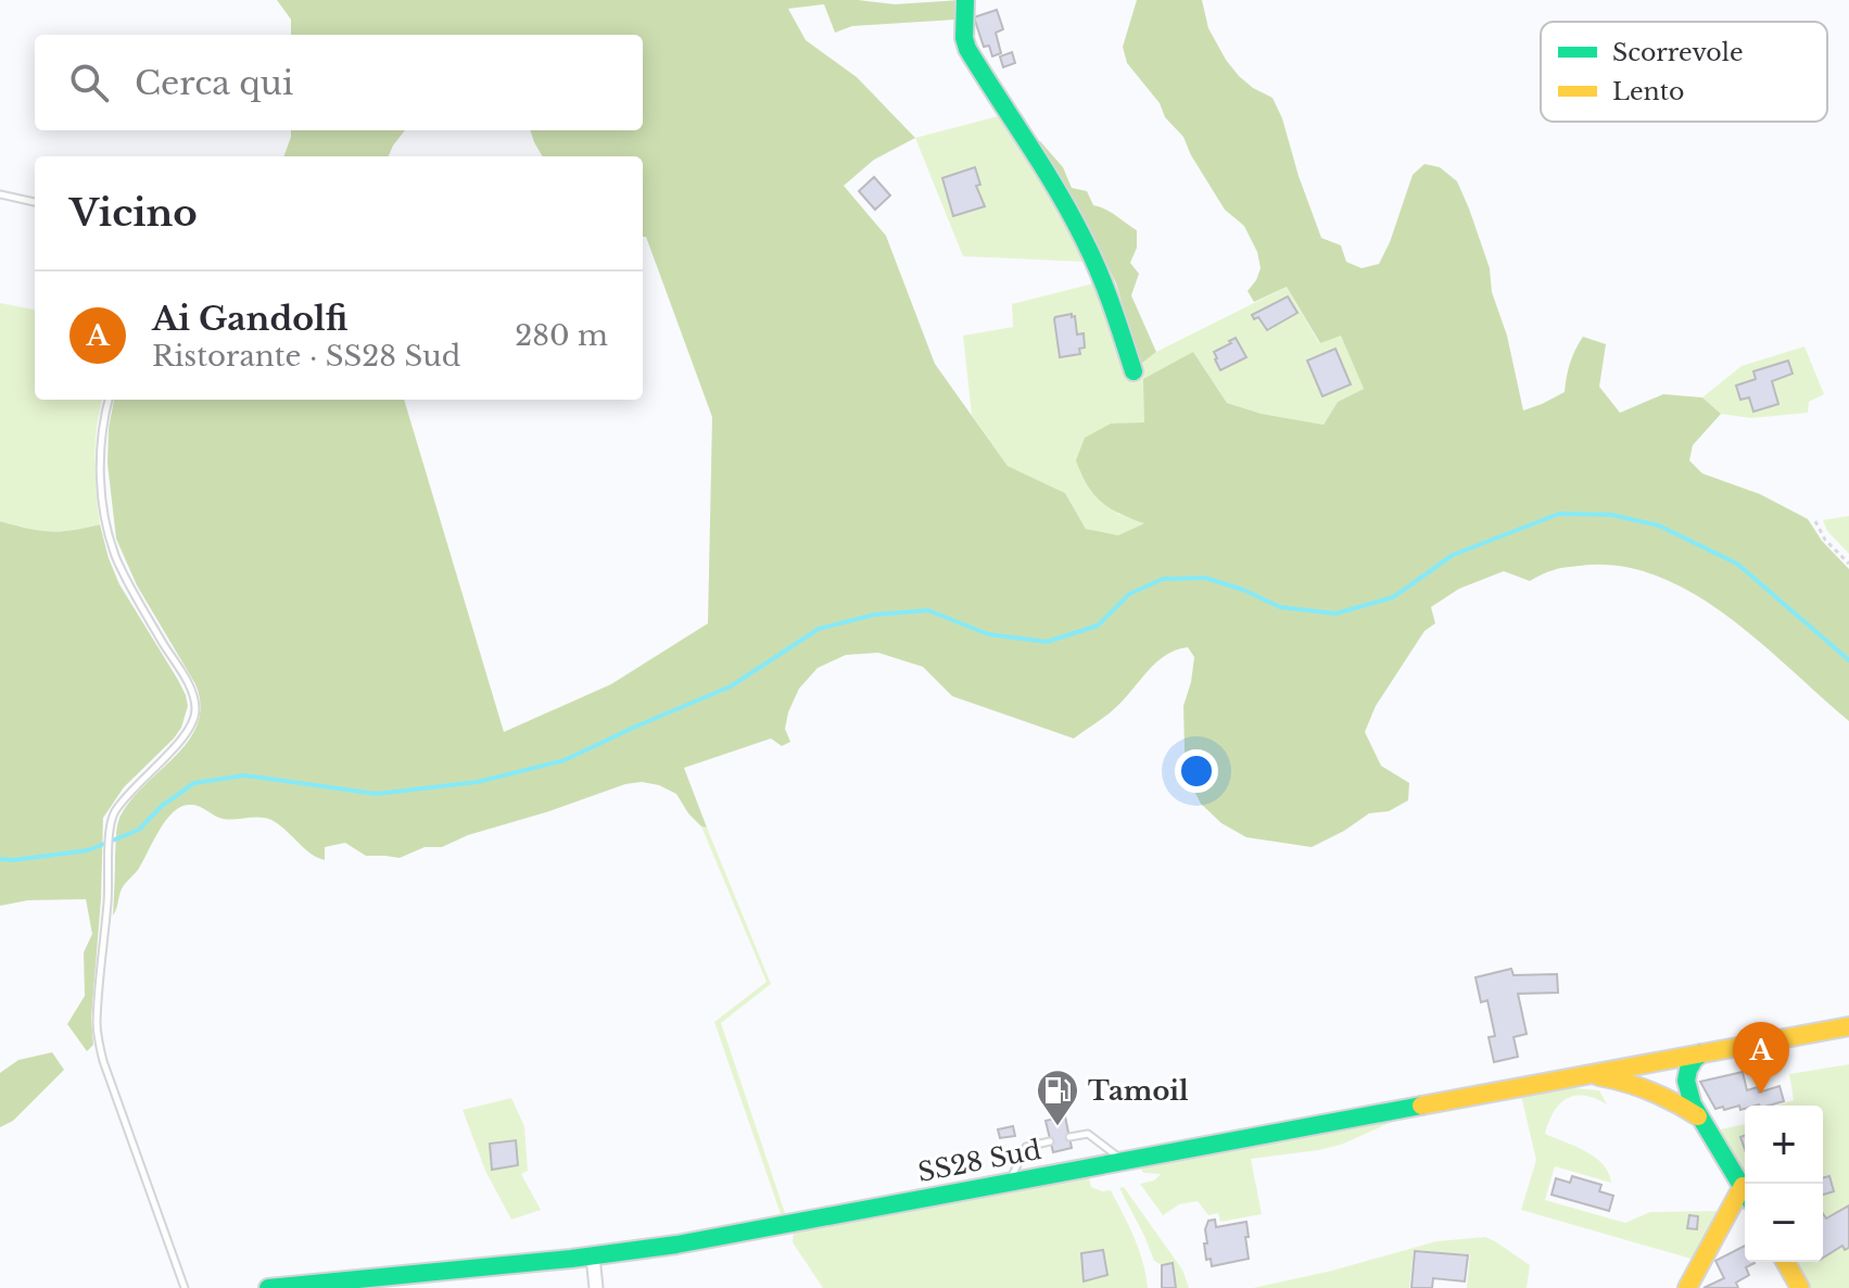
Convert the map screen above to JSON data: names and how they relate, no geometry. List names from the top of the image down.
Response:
{
  "streets": {
    "main road": ["SS28 Sud"]
  },
  "places": {
    "fuel station": ["Tamoil"]
  },
  "legend": ["Scorrevole", "Lento"],
  "page": {
    "search": "Cerca qui",
    "heading": "Vicino",
    "list": [
      {
        "mark": "A",
        "name": "Ai Gandolfi",
        "note": "Ristorante · SS28 Sud",
        "value": "280 m"
      }
    ],
    "pins": "A",
    "map_buttons": ["+", "−"]
  }
}
